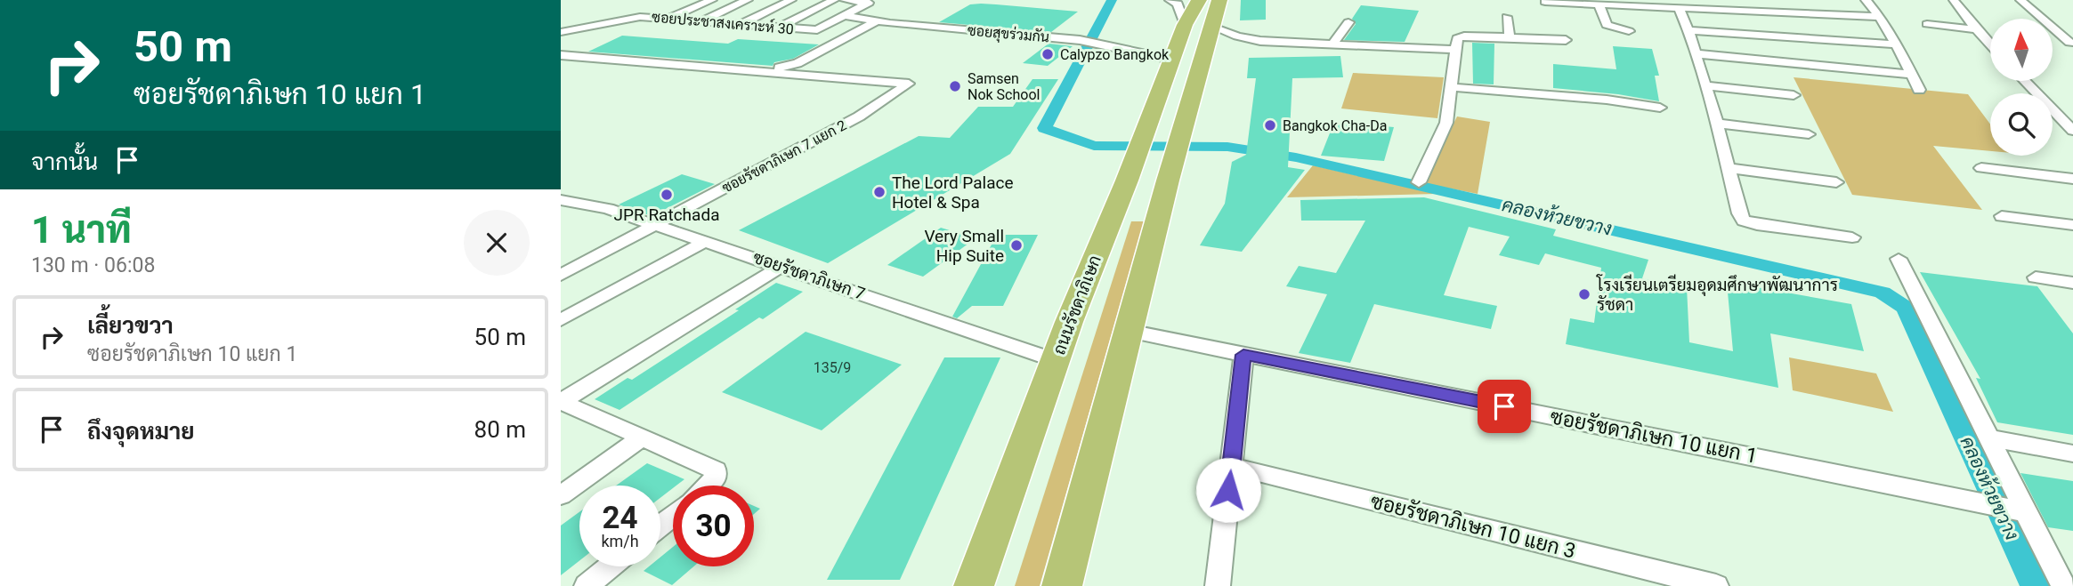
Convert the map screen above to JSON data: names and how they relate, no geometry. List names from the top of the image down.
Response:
{
  "streets": {
    "main road": ["ถนนรัชดาภิเษก"],
    "street": [
      "ซอยประชาสงเคราะห์ 30",
      "ซอยสุขร่วมกัน",
      "ซอยรัชดาภิเษก 7 แยก 2",
      "ซอยรัชดาภิเษก 7",
      "ซอยรัชดาภิเษก 10 แยก 1",
      "ซอยรัชดาภิเษก 10 แยก 3"
    ]
  },
  "crossings": [
    ["ซอยประชาสงเคราะห์ 30", "ซอยสุขร่วมกัน"],
    ["ซอยสุขร่วมกัน", "ถนนรัชดาภิเษก"],
    ["ซอยรัชดาภิเษก 7 แยก 2", "ซอยรัชดาภิเษก 7"],
    ["ซอยรัชดาภิเษก 7", "ถนนรัชดาภิเษก"]
  ],
  "water": ["คลองห้วยขวาง"],
  "places": [
    "Calypzo Bangkok",
    "Samsen Nok School",
    "Bangkok Cha-Da",
    "The Lord Palace Hotel & Spa",
    "JPR Ratchada",
    "Very Small Hip Suite",
    "โรงเรียนเตรียมอุดมศึกษาพัฒนาการ รัชดา"
  ],
  "house_numbers": ["135/9"],
  "north": "top",
  "page": {
    "turn": ["50 m", "ซอยรัชดาภิเษก 10 แยก 1"],
    "then": "จากนั้น",
    "heading": ["1 นาที", "130 m · 06:08"],
    "list": [
      {
        "name": "เลี้ยวขวา",
        "note": "ซอยรัชดาภิเษก 10 แยก 1",
        "value": "50 m"
      },
      {
        "name": "ถึงจุดหมาย",
        "value": "80 m"
      }
    ],
    "speed": "24 km/h",
    "limit": "30"
  }
}
